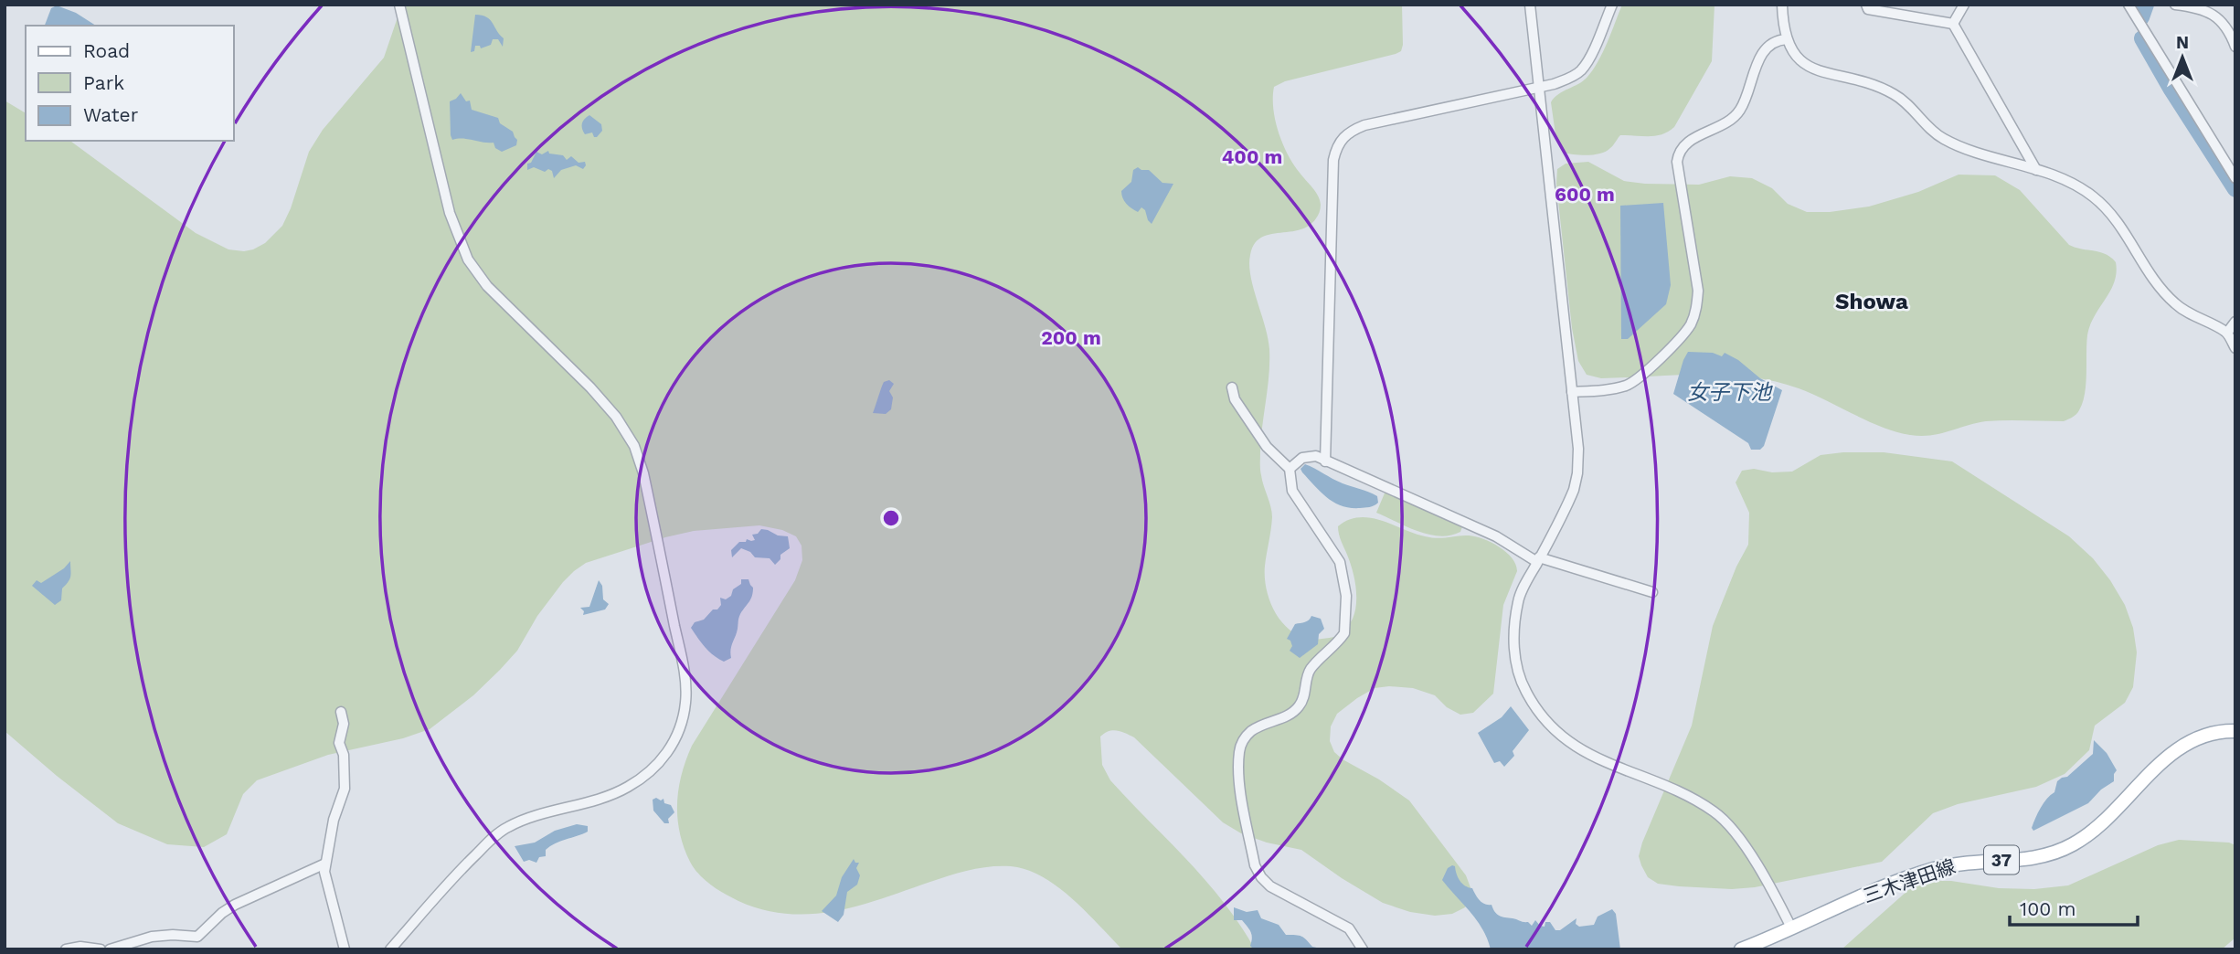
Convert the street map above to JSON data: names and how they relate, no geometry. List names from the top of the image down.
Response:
{
  "streets": {
    "main road": ["37", "三木津田線"]
  },
  "districts": ["Showa"],
  "water": ["女子下池"],
  "legend": ["Road", "Park", "Water"],
  "scale_bar": "100 m",
  "north": "top",
  "rings": ["400 m", "600 m", "200 m"]
}
